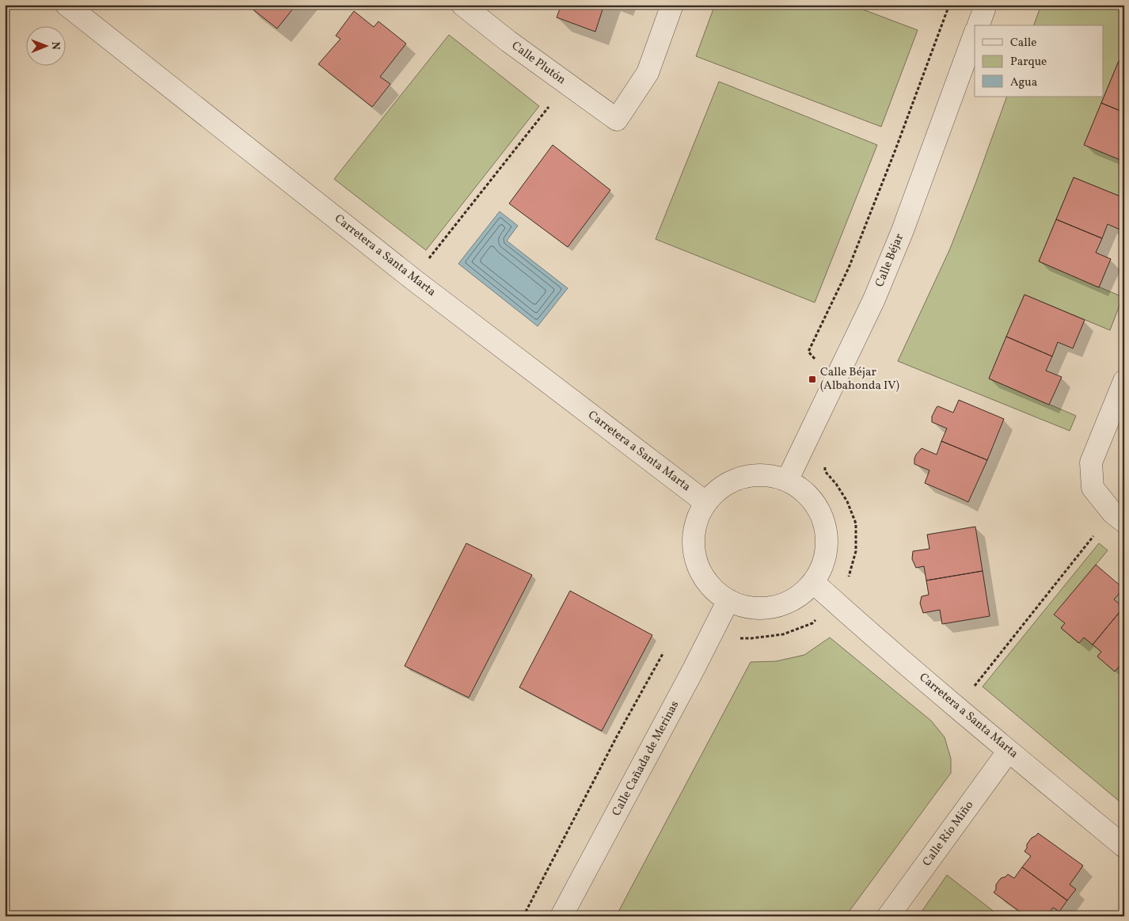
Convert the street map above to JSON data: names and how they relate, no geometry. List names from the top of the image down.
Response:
{
  "streets": {
    "street": [
      "Calle Plutón",
      "Carretera a Santa Marta",
      "Calle Béjar",
      "Calle Cañada de Merinas",
      "Calle Río Miño"
    ]
  },
  "crossings": [
    ["Carretera a Santa Marta", "Calle Béjar"],
    ["Carretera a Santa Marta", "Calle Cañada de Merinas"],
    ["Carretera a Santa Marta", "Calle Río Miño"],
    ["Calle Béjar", "Calle Cañada de Merinas"]
  ],
  "places": {
    "transit": ["Calle Béjar (Albahonda IV)"]
  },
  "legend": ["Calle", "Parque", "Agua"],
  "north": "right"
}
